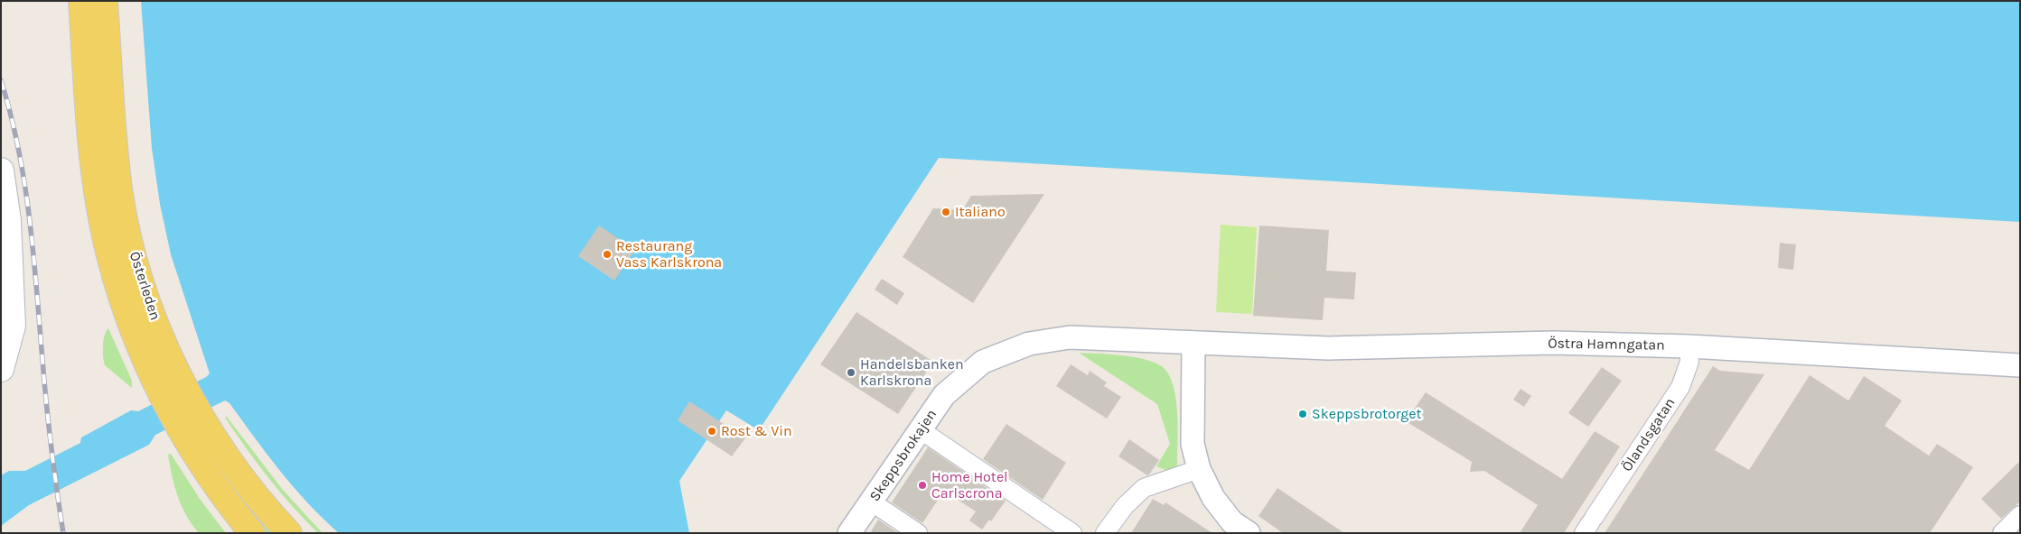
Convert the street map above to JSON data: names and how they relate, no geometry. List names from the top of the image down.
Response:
{
  "streets": {
    "main road": ["Österleden"],
    "street": ["Östra Hamngatan", "Ölandsgatan", "Skeppsbrokajen"]
  },
  "crossings": [
    ["Östra Hamngatan", "Ölandsgatan"],
    ["Östra Hamngatan", "Skeppsbrokajen"]
  ],
  "places": [
    "Italiano",
    "Restaurang Vass Karlskrona",
    "Handelsbanken Karlskrona",
    "Skeppsbrotorget",
    "Rost & Vin",
    "Home Hotel Carlscrona"
  ]
}
